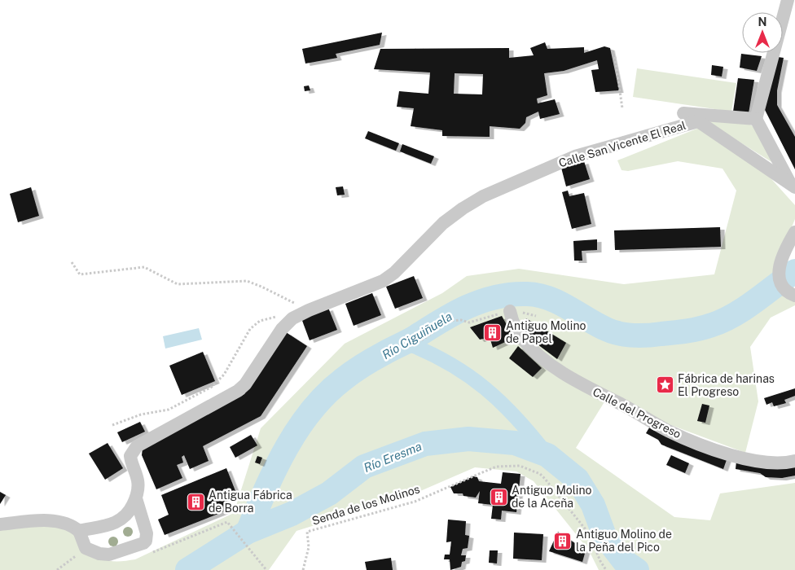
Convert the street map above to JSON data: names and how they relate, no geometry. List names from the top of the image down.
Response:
{
  "streets": {
    "street": ["Calle San Vicente El Real", "Calle del Progreso"],
    "path": ["Senda de los Molinos"]
  },
  "water": ["Río Ciguiñuela", "Río Eresma"],
  "places": {
    "building": [
      "Antiguo Molino de Papel",
      "Antiguo Molino de la Aceña",
      "Antigua Fábrica de Borra",
      "Antiguo Molino de la Peña del Pico"
    ],
    "place": ["Fábrica de harinas El Progreso"]
  },
  "north": "top"
}
